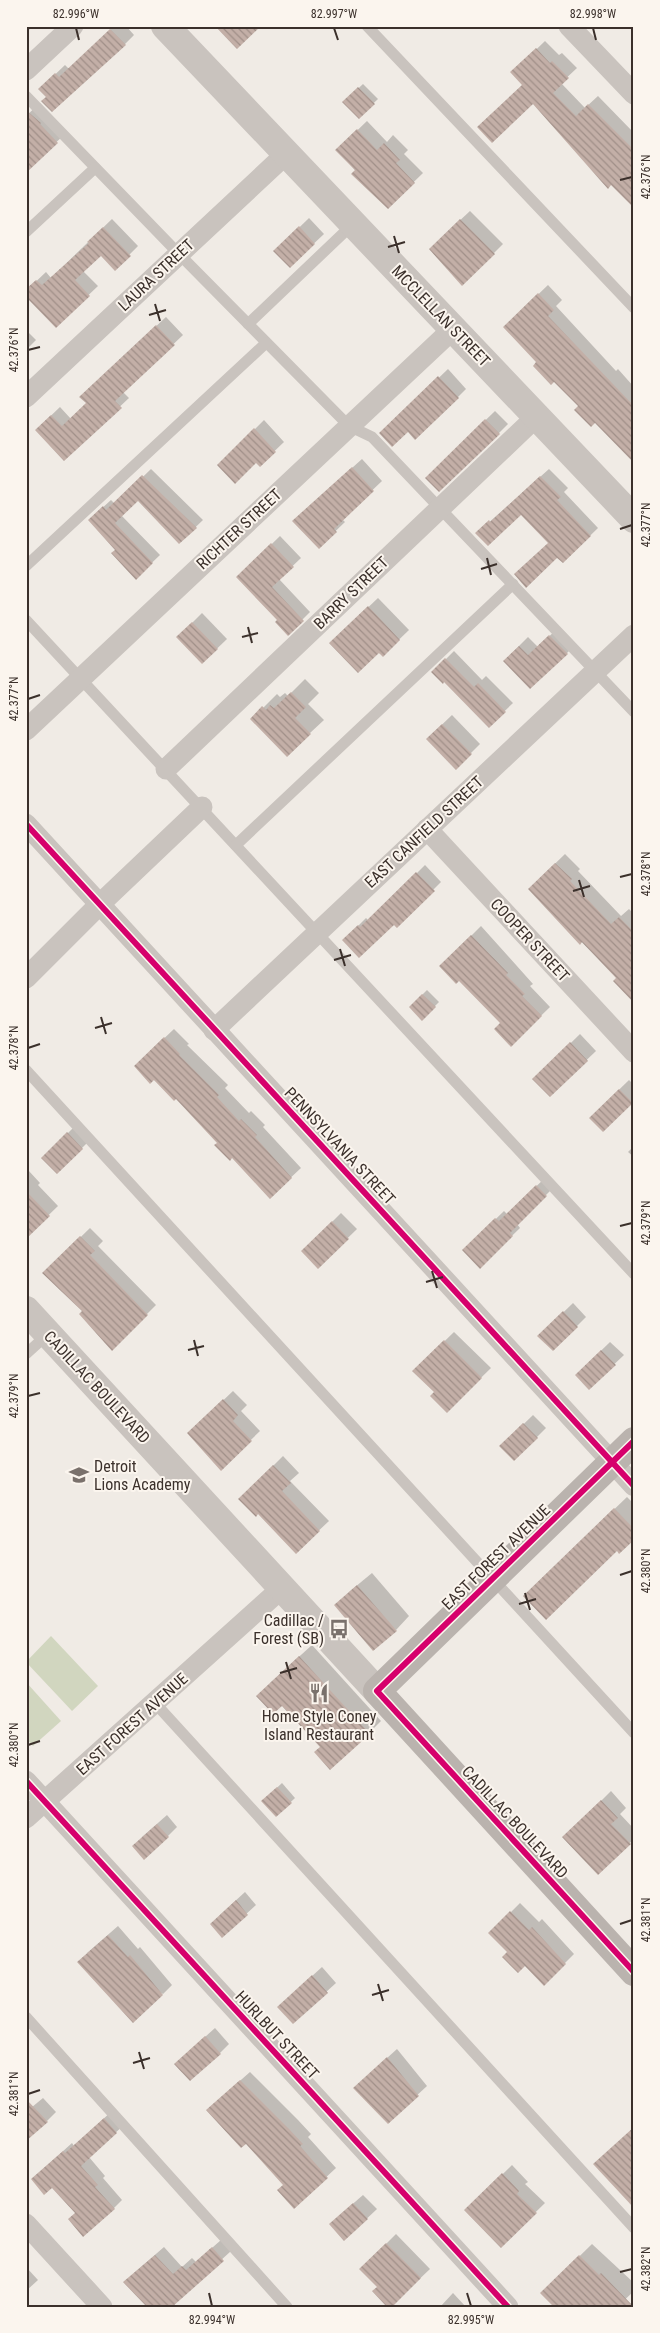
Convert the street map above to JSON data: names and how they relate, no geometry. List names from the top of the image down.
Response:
{
  "streets": {
    "main road": ["CADILLAC BOULEVARD", "EAST FOREST AVENUE"],
    "street": [
      "LAURA STREET",
      "MCCLELLAN STREET",
      "RICHTER STREET",
      "BARRY STREET",
      "EAST CANFIELD STREET",
      "COOPER STREET",
      "PENNSYLVANIA STREET",
      "HURLBUT STREET"
    ]
  },
  "crossings": [
    ["LAURA STREET", "MCCLELLAN STREET"],
    ["MCCLELLAN STREET", "RICHTER STREET"],
    ["MCCLELLAN STREET", "BARRY STREET"],
    ["EAST CANFIELD STREET", "COOPER STREET"],
    ["EAST CANFIELD STREET", "PENNSYLVANIA STREET"],
    ["PENNSYLVANIA STREET", "EAST FOREST AVENUE"],
    ["CADILLAC BOULEVARD", "EAST FOREST AVENUE"],
    ["EAST FOREST AVENUE", "HURLBUT STREET"]
  ],
  "places": {
    "school or university": ["Detroit Lions Academy"],
    "bus stop": ["Cadillac / Forest (SB)"],
    "restaurant": ["Home Style Coney Island Restaurant"]
  },
  "coordinates": [
    "82.996°W",
    "82.997°W",
    "82.998°W",
    "42.376°N",
    "42.377°N",
    "42.378°N",
    "42.379°N",
    "42.380°N",
    "42.381°N",
    "42.382°N",
    "82.994°W",
    "82.995°W"
  ]
}
